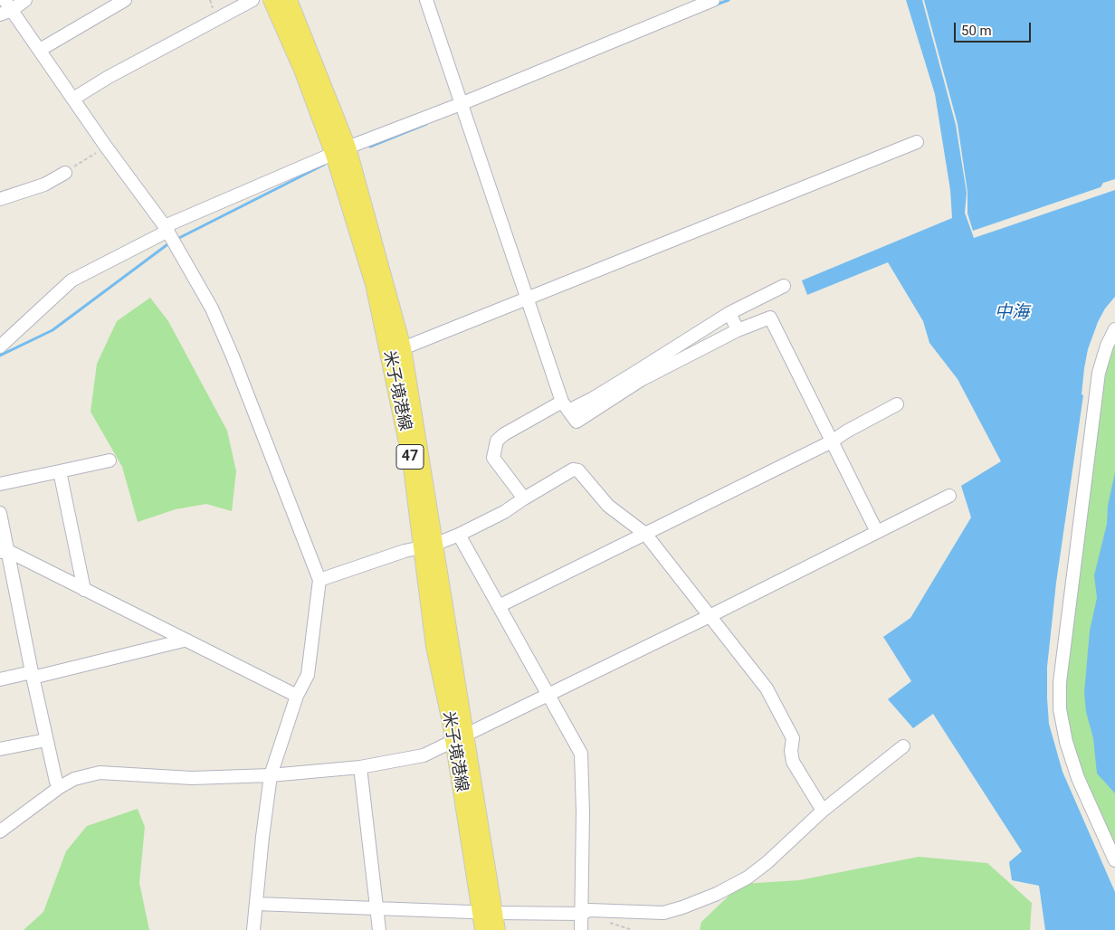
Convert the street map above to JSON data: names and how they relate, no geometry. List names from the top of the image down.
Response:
{
  "streets": {
    "main road": ["米子境港線", "47"]
  },
  "water": ["中海"],
  "scale_bar": "50 m"
}
